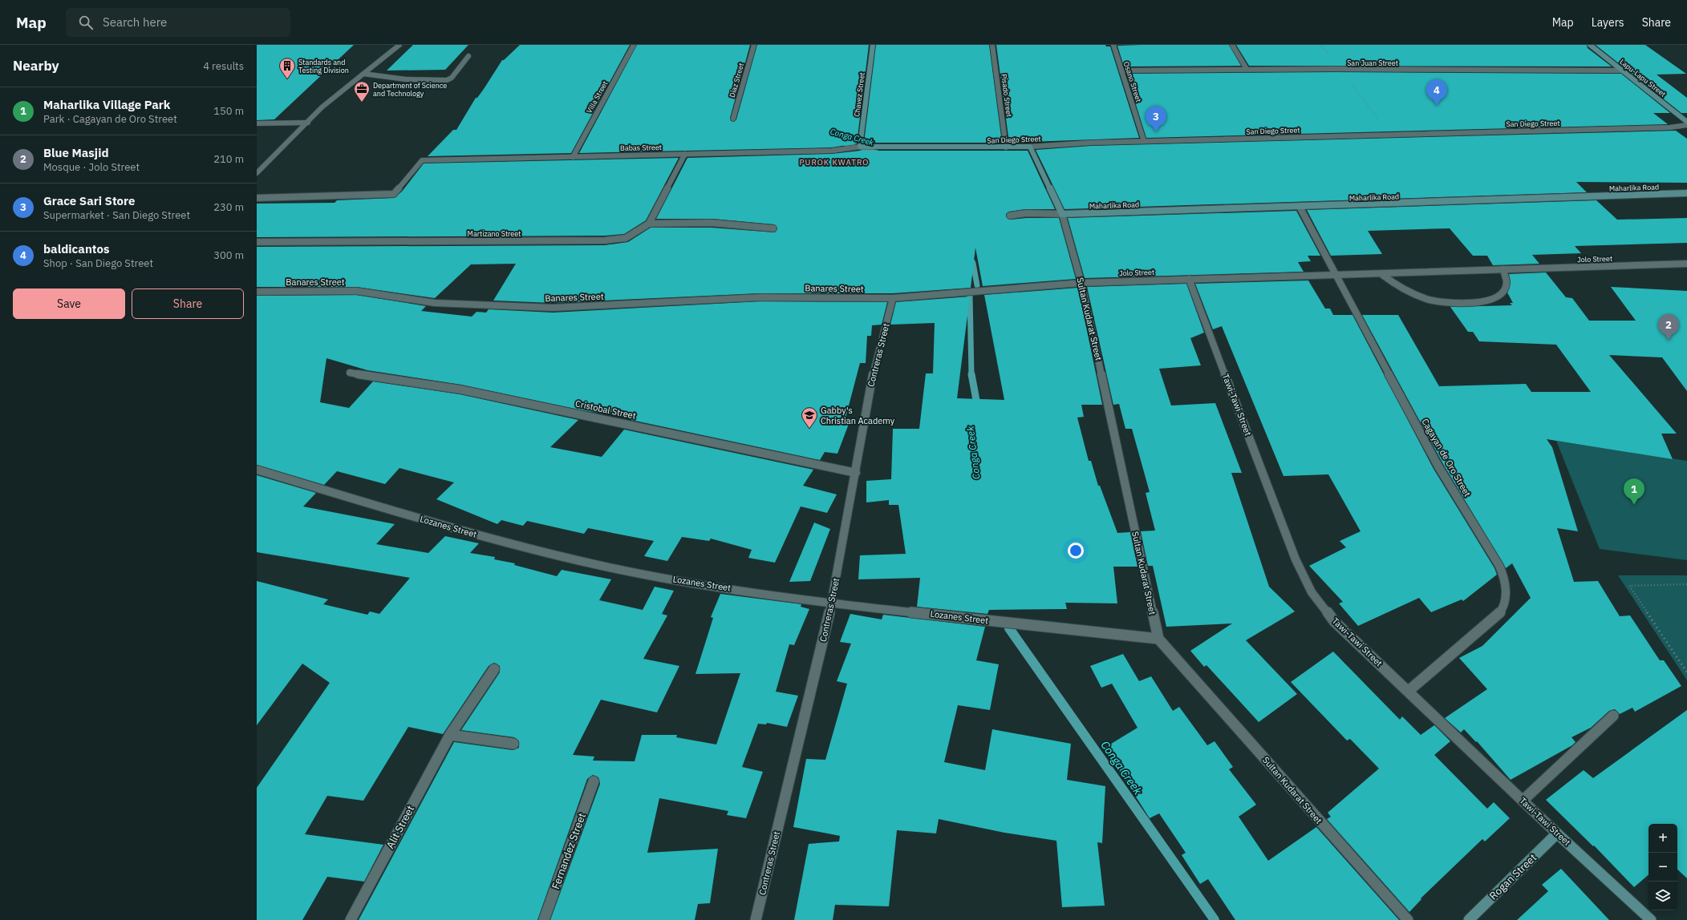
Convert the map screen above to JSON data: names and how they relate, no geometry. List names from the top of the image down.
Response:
{
  "streets": {
    "street": [
      "San Juan Street",
      "Lapu-Lapu Street",
      "Diaz Street",
      "Osano Street",
      "Chavez Street",
      "Pisado Street",
      "Villa Street",
      "San Diego Street",
      "Babas Street",
      "Maharlika Road",
      "Martizano Street",
      "Jolo Street",
      "Banares Street",
      "Sultan Kudarat Street",
      "Contreras Street",
      "Tawi-Tawi Street",
      "Cristobal Street",
      "Cagayan de Oro Street",
      "Lozanes Street",
      "Alit Street",
      "Fernandez Street",
      "Rogan Street"
    ]
  },
  "crossings": [
    ["San Juan Street", "Lapu-Lapu Street"],
    ["San Juan Street", "Osano Street"],
    ["Osano Street", "San Diego Street"],
    ["Chavez Street", "San Diego Street"],
    ["Chavez Street", "Babas Street"],
    ["Pisado Street", "San Diego Street"],
    ["Villa Street", "Babas Street"],
    ["San Diego Street", "Babas Street"],
    ["San Diego Street", "Sultan Kudarat Street"],
    ["Maharlika Road", "Sultan Kudarat Street"],
    ["Maharlika Road", "Cagayan de Oro Street"],
    ["Jolo Street", "Banares Street"],
    ["Jolo Street", "Sultan Kudarat Street"],
    ["Jolo Street", "Contreras Street"],
    ["Jolo Street", "Tawi-Tawi Street"],
    ["Jolo Street", "Cagayan de Oro Street"],
    ["Banares Street", "Contreras Street"],
    ["Sultan Kudarat Street", "Lozanes Street"],
    ["Contreras Street", "Cristobal Street"],
    ["Contreras Street", "Lozanes Street"],
    ["Tawi-Tawi Street", "Cagayan de Oro Street"],
    ["Tawi-Tawi Street", "Rogan Street"]
  ],
  "districts": ["PUROK KWATRO"],
  "water": ["Conga Creek"],
  "places": {
    "building": ["Standards and Testing Division"],
    "office": ["Department of Science and Technology"],
    "school or university": ["Gabby's Christian Academy"]
  },
  "page": {
    "header": "Map",
    "search": "Search here",
    "nav": ["Map", "Layers", "Share"],
    "heading": ["Nearby", "4 results"],
    "pins": [
      "4",
      "3",
      "2",
      "1"
    ],
    "list": [
      {
        "mark": "1",
        "name": "Maharlika Village Park",
        "note": "Park · Cagayan de Oro Street",
        "value": "150 m"
      },
      {
        "mark": "2",
        "name": "Blue Masjid",
        "note": "Mosque · Jolo Street",
        "value": "210 m"
      },
      {
        "mark": "3",
        "name": "Grace Sari Store",
        "note": "Supermarket · San Diego Street",
        "value": "230 m"
      },
      {
        "mark": "4",
        "name": "baldicantos",
        "note": "Shop · San Diego Street",
        "value": "300 m"
      }
    ],
    "buttons": ["Save", "Share"],
    "map_buttons": ["+", "−"]
  }
}
